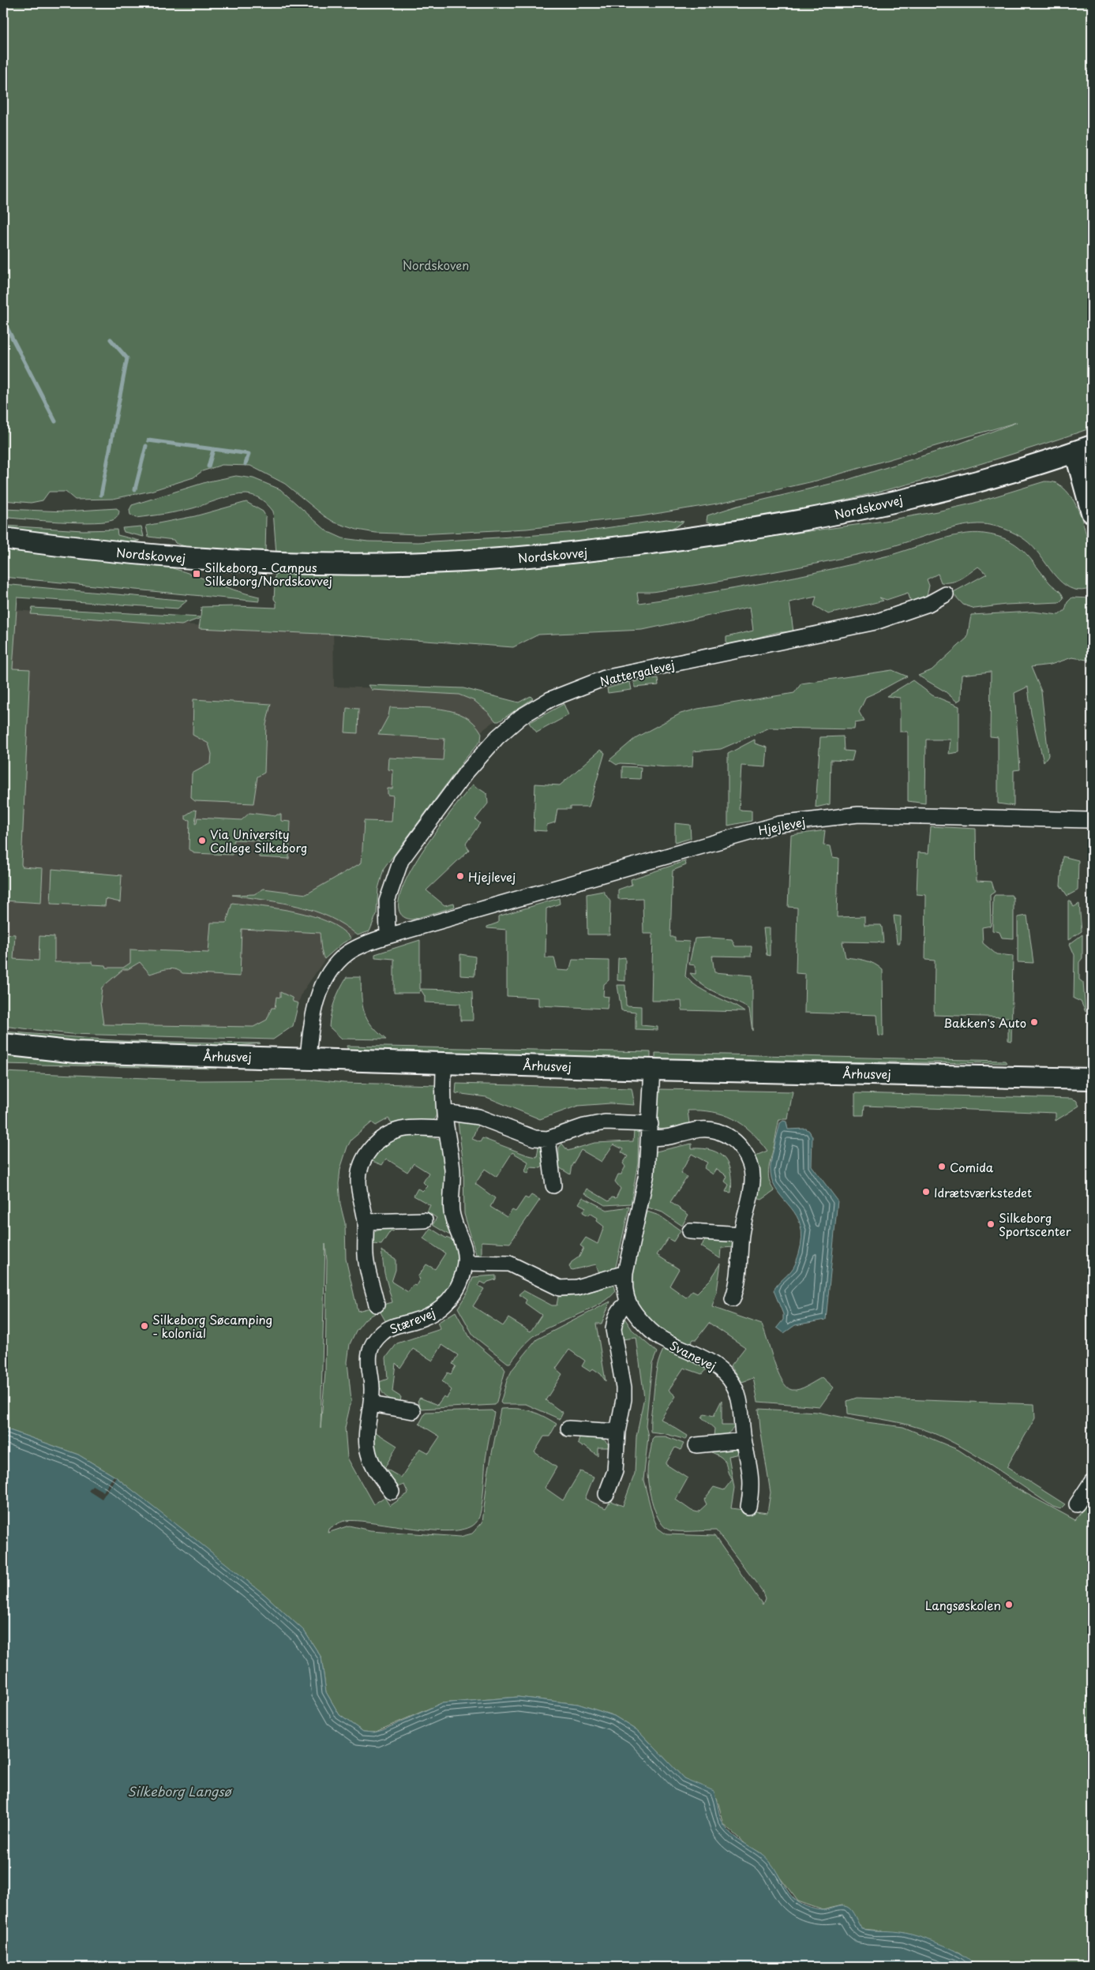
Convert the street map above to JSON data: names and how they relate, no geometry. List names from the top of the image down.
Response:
{
  "streets": {
    "street": [
      "Nordskovvej",
      "Nattergalevej",
      "Hjejlevej",
      "Århusvej",
      "Stærevej",
      "Svanevej"
    ]
  },
  "crossings": [
    ["Nattergalevej", "Hjejlevej"],
    ["Hjejlevej", "Århusvej"],
    ["Århusvej", "Stærevej"],
    ["Århusvej", "Svanevej"]
  ],
  "water": ["Silkeborg Langsø"],
  "parks": ["Nordskoven"],
  "places": {
    "transit": ["Silkeborg - Campus Silkeborg/Nordskovvej"],
    "other": [
      "Via University College Silkeborg",
      "Hjejlevej",
      "Bakken's Auto",
      "Comida",
      "Idrætsværkstedet",
      "Silkeborg Sportscenter",
      "Silkeborg Søcamping - kolonial",
      "Langsøskolen"
    ]
  }
}
